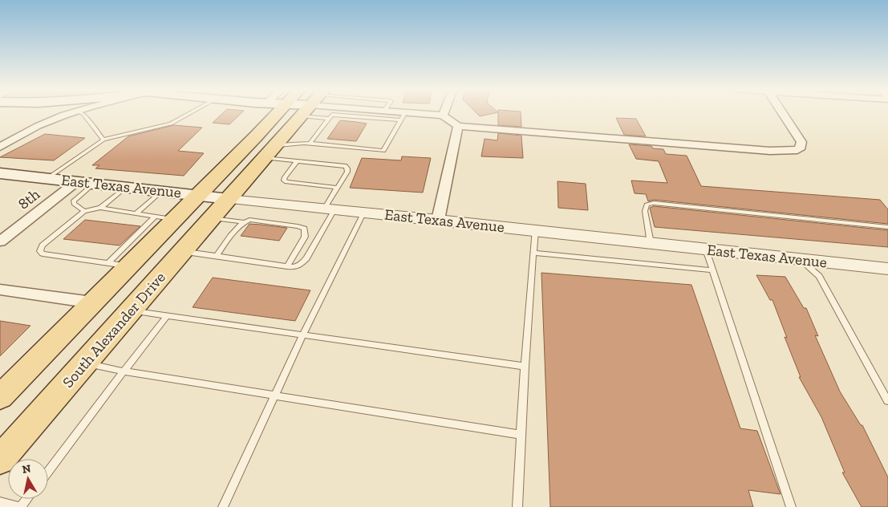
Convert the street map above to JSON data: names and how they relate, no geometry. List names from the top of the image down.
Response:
{
  "streets": {
    "main road": ["East Texas Avenue", "South Alexander Drive"],
    "street": ["8th"]
  },
  "crossings": [
    ["East Texas Avenue", "8th"],
    ["East Texas Avenue", "South Alexander Drive"]
  ],
  "north": "top"
}
